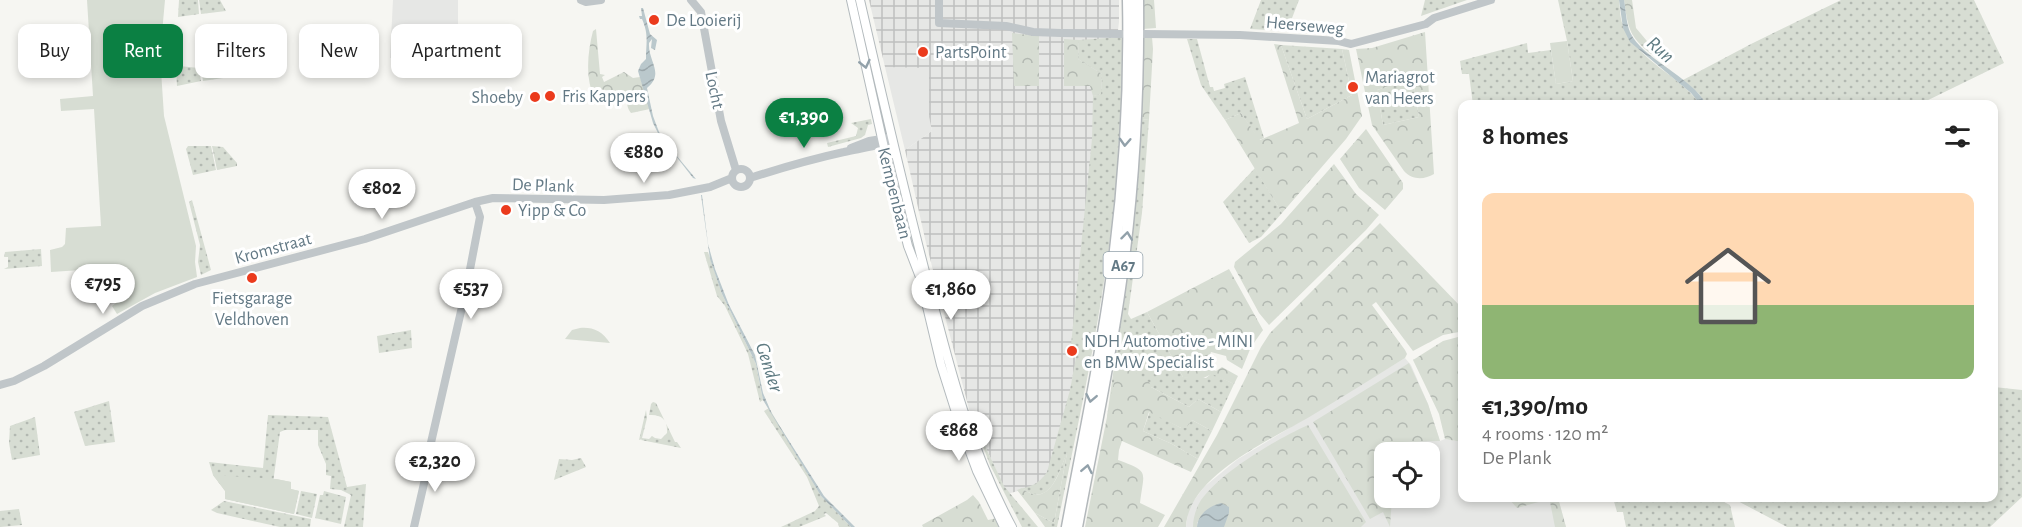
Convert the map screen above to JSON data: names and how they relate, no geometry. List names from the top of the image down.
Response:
{
  "streets": {
    "highway": ["A67"],
    "main road": ["Kempenbaan"],
    "street": [
      "Heerseweg",
      "Locht",
      "De Plank",
      "Kromstraat"
    ]
  },
  "crossings": [
    ["Locht", "De Plank"],
    ["De Plank", "Kromstraat"]
  ],
  "water": ["Run", "Gender"],
  "places": [
    "De Looierij",
    "PartsPoint",
    "Mariagrot van Heers",
    "Fris Kappers",
    "Shoeby",
    "Yipp & Co",
    "Fietsgarage Veldhoven",
    "NDH Automotive - MINI en BMW Specialist"
  ],
  "page": {
    "chip": [
      "Buy",
      "Rent",
      "Filters",
      "New",
      "Apartment"
    ],
    "price": [
      "€1,390",
      "€880",
      "€802",
      "€795",
      "€537",
      "€1,860",
      "€868",
      "€2,320"
    ],
    "heading": "8 homes",
    "list": [
      {
        "name": "€1,390/mo",
        "note": "4 rooms · 120 m² · De Plank"
      }
    ]
  }
}
